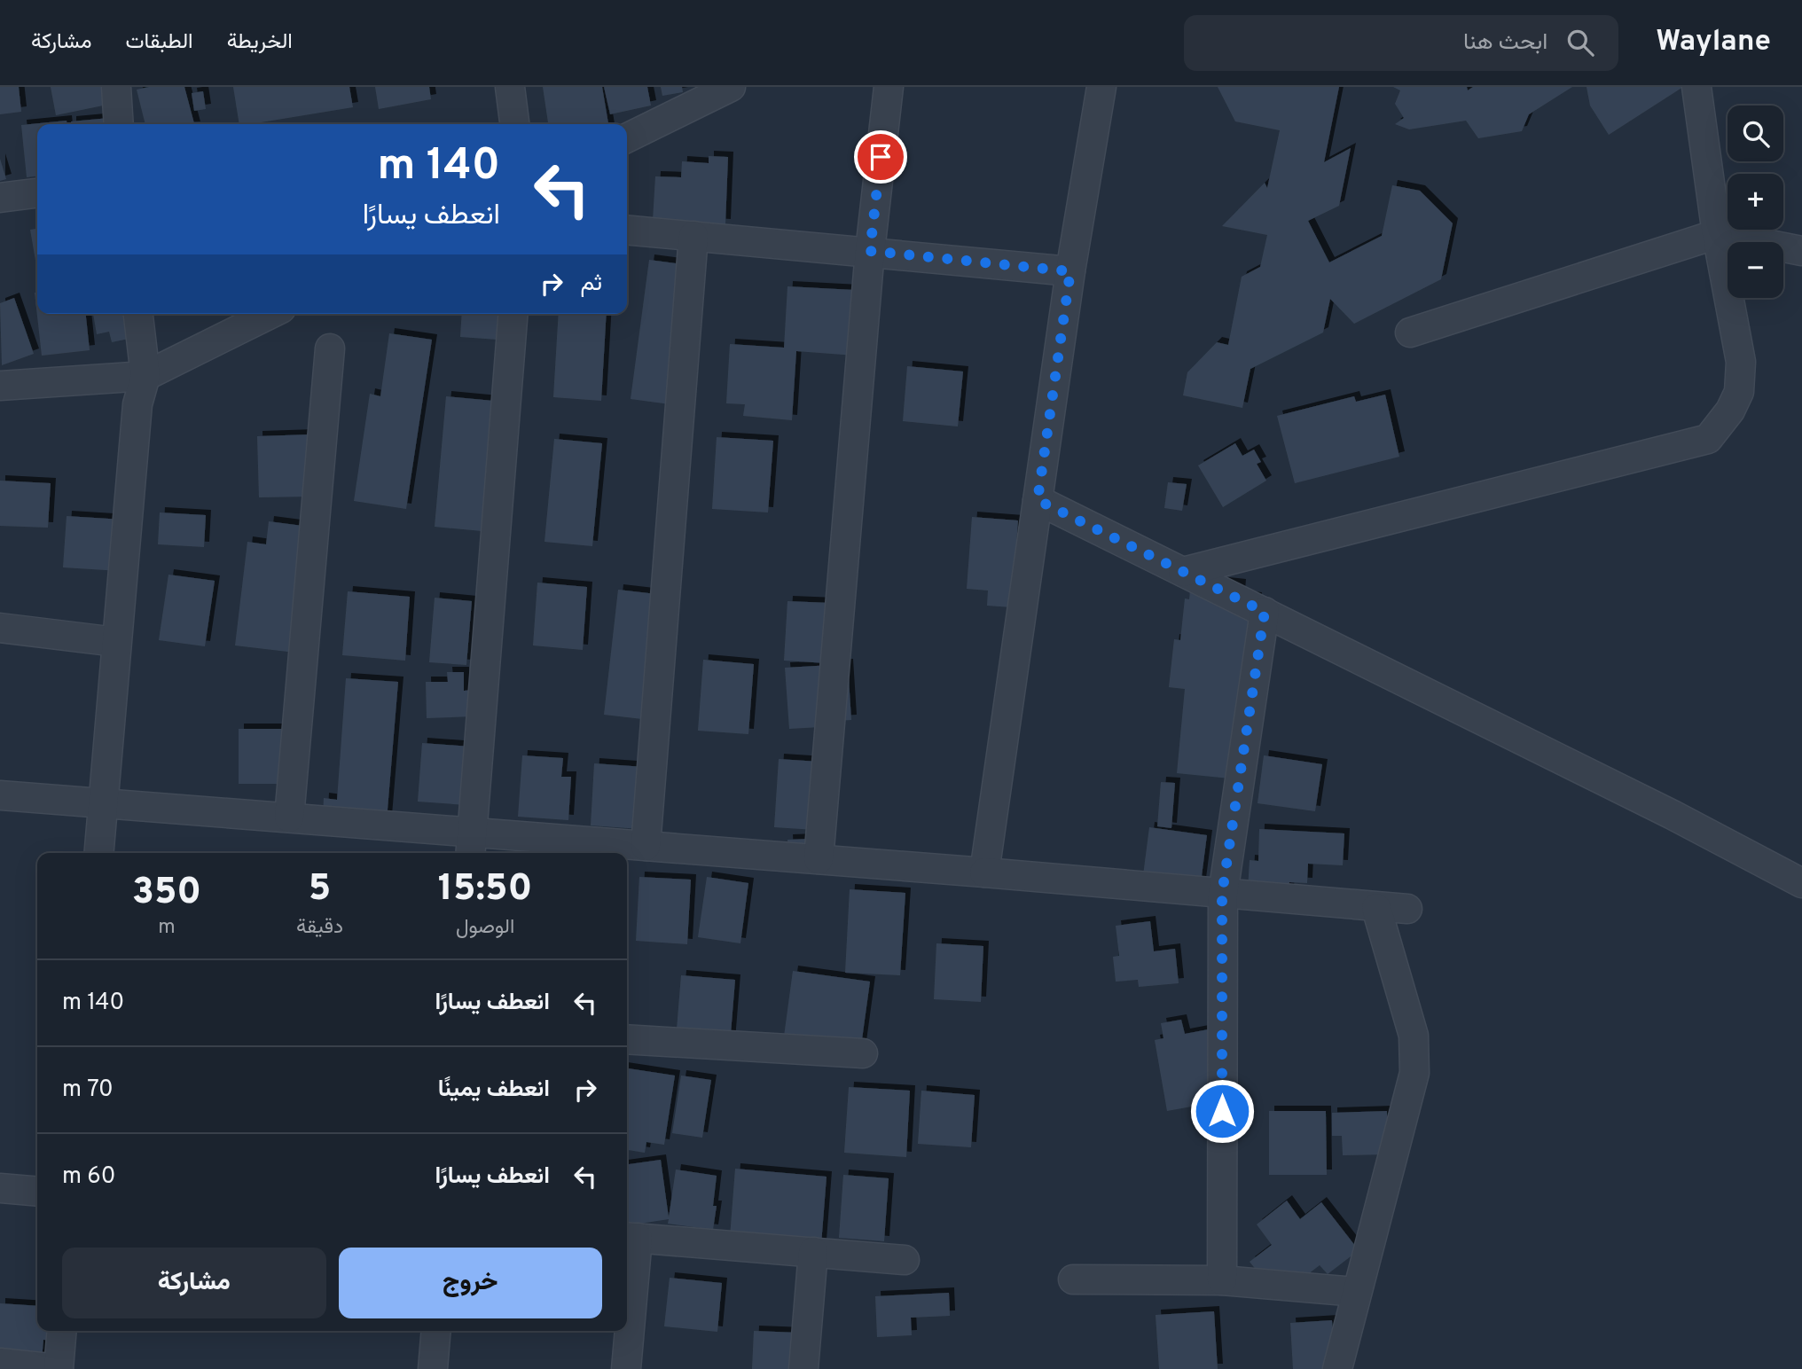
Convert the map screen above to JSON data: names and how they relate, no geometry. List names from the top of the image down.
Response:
{
  "page": {
    "header": "Waylane",
    "search": "ابحث هنا",
    "nav": ["الخريطة", "الطبقات", "مشاركة"],
    "map_buttons": ["+", "−"],
    "turn": ["140 m", "انعطف يسارًا"],
    "then": "ثم",
    "eta": [
      "15:50",
      "الوصول",
      "5",
      "دقيقة",
      "350",
      "m"
    ],
    "list": [
      {
        "name": "انعطف يسارًا",
        "value": "140 m"
      },
      {
        "name": "انعطف يمينًا",
        "value": "70 m"
      },
      {
        "name": "انعطف يسارًا",
        "value": "60 m"
      }
    ],
    "buttons": ["خروج", "مشاركة"]
  }
}
